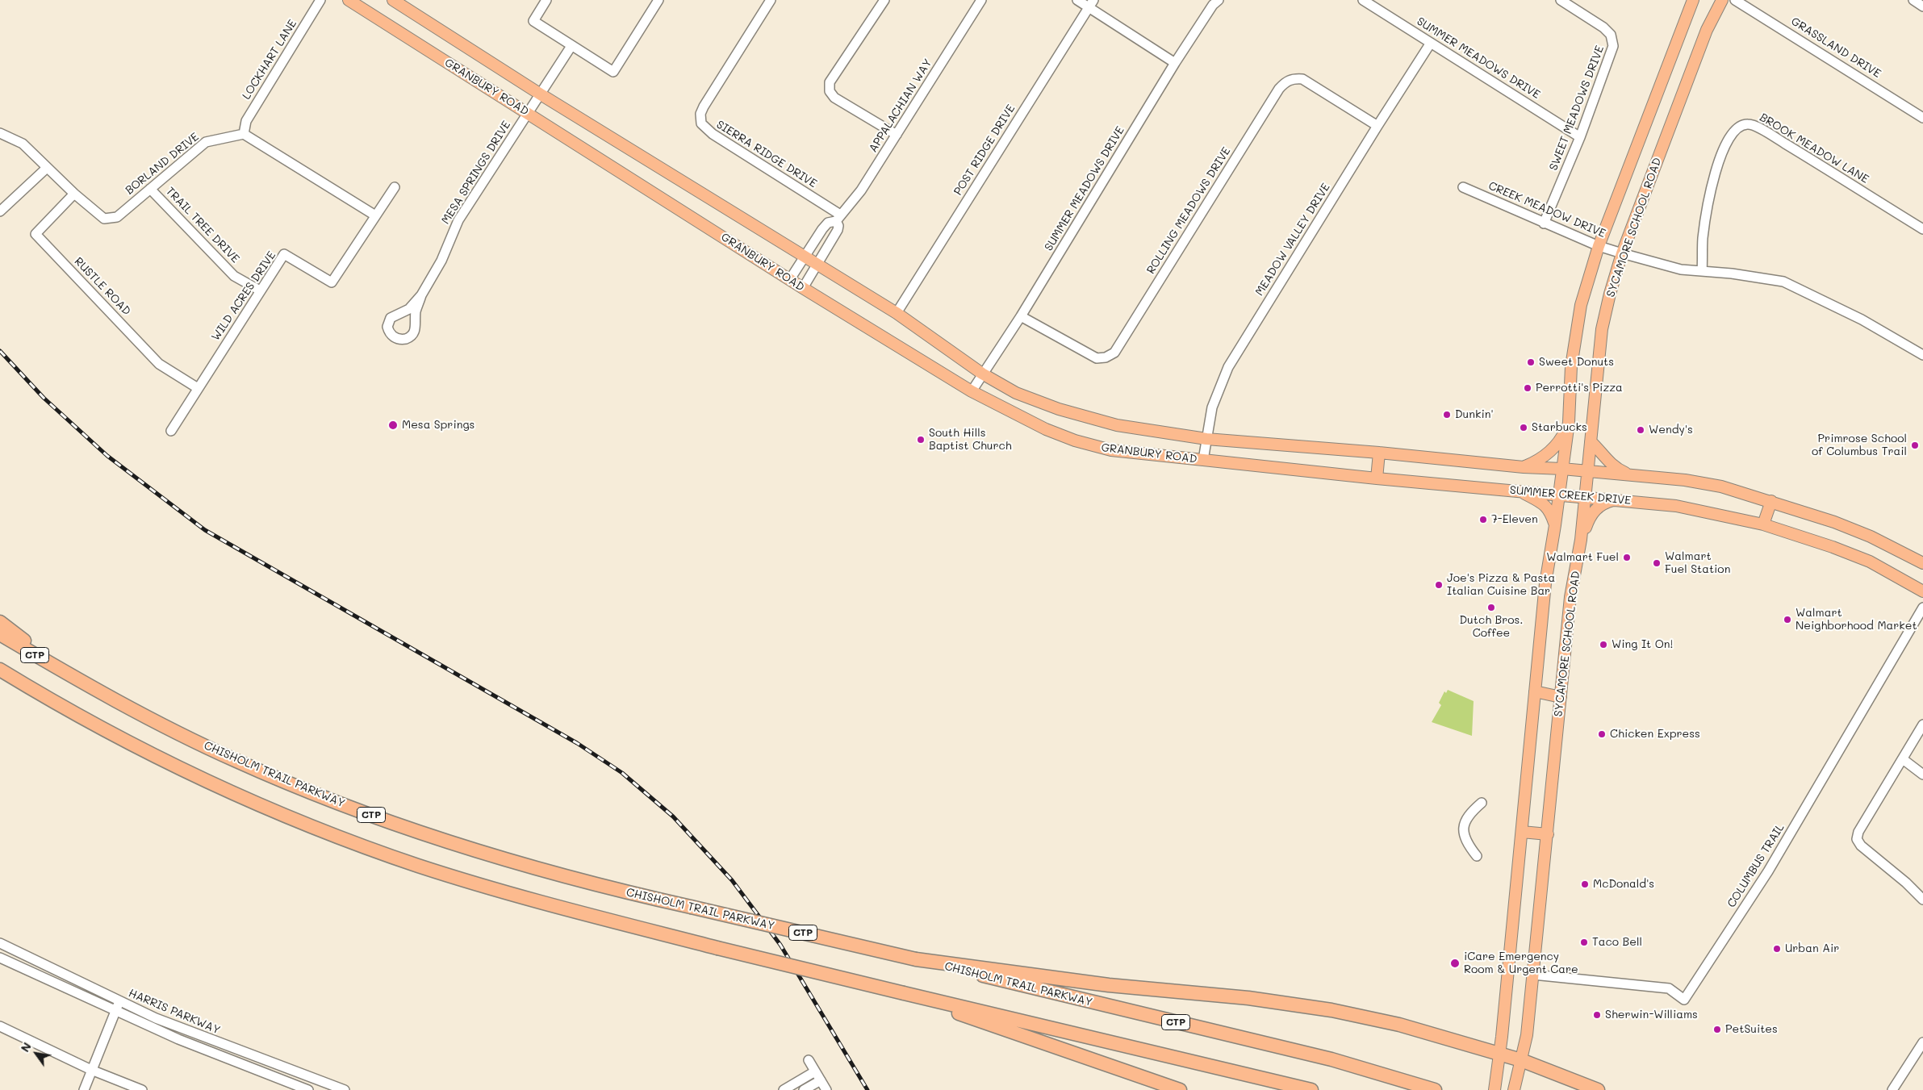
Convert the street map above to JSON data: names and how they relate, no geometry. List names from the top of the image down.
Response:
{
  "streets": {
    "highway": ["CTP", "CHISHOLM TRAIL PARKWAY"],
    "main road": ["GRANBURY ROAD", "SYCAMORE SCHOOL ROAD", "SUMMER CREEK DRIVE"],
    "street": [
      "GRASSLAND DRIVE",
      "SUMMER MEADOWS DRIVE",
      "LOCKHART LANE",
      "APPALACHIAN WAY",
      "SWEET MEADOWS DRIVE",
      "BROOK MEADOW LANE",
      "POST RIDGE DRIVE",
      "SIERRA RIDGE DRIVE",
      "BORLAND DRIVE",
      "MESA SPRINGS DRIVE",
      "CREEK MEADOW DRIVE",
      "ROLLING MEADOWS DRIVE",
      "TRAIL TREE DRIVE",
      "MEADOW VALLEY DRIVE",
      "RUSTLE ROAD",
      "WILD ACRES DRIVE",
      "COLUMBUS TRAIL",
      "HARRIS PARKWAY"
    ]
  },
  "crossings": [
    ["SUMMER MEADOWS DRIVE", "GRANBURY ROAD"],
    ["SUMMER MEADOWS DRIVE", "SWEET MEADOWS DRIVE"],
    ["SUMMER MEADOWS DRIVE", "ROLLING MEADOWS DRIVE"],
    ["SUMMER MEADOWS DRIVE", "MEADOW VALLEY DRIVE"],
    ["LOCKHART LANE", "BORLAND DRIVE"],
    ["GRANBURY ROAD", "APPALACHIAN WAY"],
    ["GRANBURY ROAD", "POST RIDGE DRIVE"],
    ["GRANBURY ROAD", "MESA SPRINGS DRIVE"],
    ["GRANBURY ROAD", "MEADOW VALLEY DRIVE"],
    ["GRANBURY ROAD", "SUMMER CREEK DRIVE"],
    ["APPALACHIAN WAY", "SIERRA RIDGE DRIVE"],
    ["SWEET MEADOWS DRIVE", "CREEK MEADOW DRIVE"],
    ["BROOK MEADOW LANE", "CREEK MEADOW DRIVE"],
    ["BORLAND DRIVE", "TRAIL TREE DRIVE"],
    ["BORLAND DRIVE", "RUSTLE ROAD"],
    ["CREEK MEADOW DRIVE", "SYCAMORE SCHOOL ROAD"],
    ["ROLLING MEADOWS DRIVE", "MEADOW VALLEY DRIVE"],
    ["TRAIL TREE DRIVE", "WILD ACRES DRIVE"],
    ["SYCAMORE SCHOOL ROAD", "SUMMER CREEK DRIVE"],
    ["SYCAMORE SCHOOL ROAD", "COLUMBUS TRAIL"],
    ["MEADOW VALLEY DRIVE", "SUMMER CREEK DRIVE"],
    ["RUSTLE ROAD", "WILD ACRES DRIVE"]
  ],
  "places": [
    "Sweet Donuts",
    "Perrotti's Pizza",
    "Dunkin'",
    "Mesa Springs",
    "Starbucks",
    "Wendy's",
    "South Hills Baptist Church",
    "Primrose School of Columbus Trail",
    "7-Eleven",
    "Walmart Fuel",
    "Walmart Fuel Station",
    "Joe's Pizza & Pasta Italian Cuisine Bar",
    "Dutch Bros. Coffee",
    "Walmart Neighborhood Market",
    "Wing It On!",
    "Chicken Express",
    "McDonald's",
    "Taco Bell",
    "Urban Air",
    "iCare Emergency Room & Urgent Care",
    "Sherwin-Williams",
    "PetSuites"
  ],
  "north": "top left"
}
